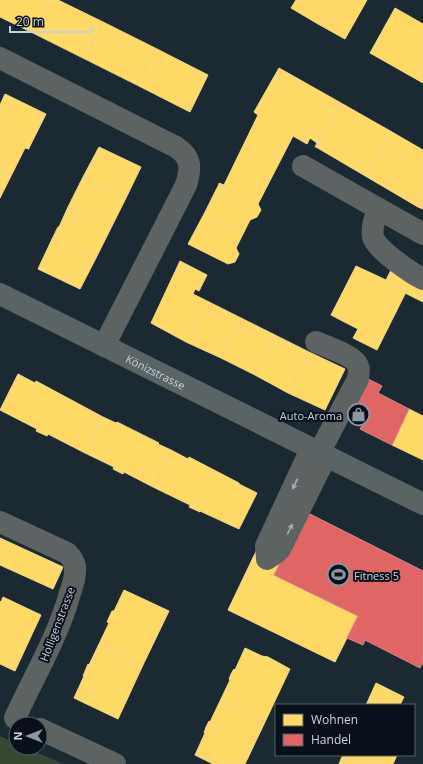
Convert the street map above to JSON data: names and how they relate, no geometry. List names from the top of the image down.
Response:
{
  "streets": {
    "main road": ["Könizstrasse"],
    "street": ["Holligenstrasse"]
  },
  "places": {
    "shop": ["Auto-Aroma"],
    "sports": ["Fitness 5"]
  },
  "legend": ["Wohnen", "Handel"],
  "scale_bar": "20 m",
  "north": "left"
}
